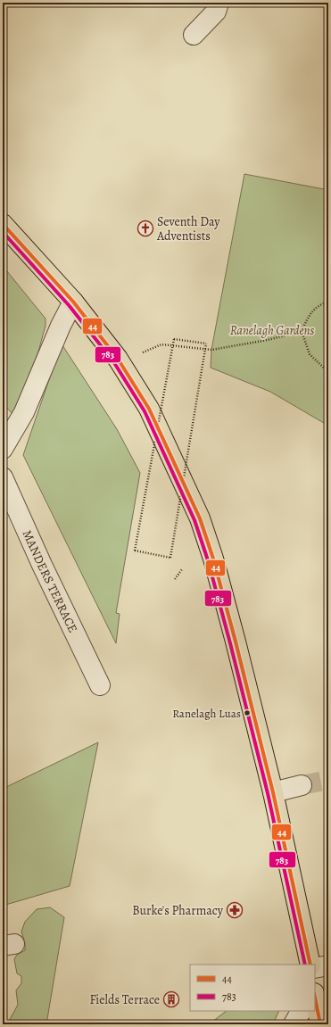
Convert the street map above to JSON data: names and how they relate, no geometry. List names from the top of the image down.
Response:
{
  "streets": {
    "street": ["MANDERS TERRACE"]
  },
  "parks": ["Ranelagh Gardens"],
  "places": {
    "church": ["Seventh Day Adventists"],
    "other": ["Ranelagh Luas"],
    "pharmacy": ["Burke's Pharmacy"],
    "building": ["Fields Terrace"]
  },
  "lines": ["transit line 44", "transit line 783"],
  "legend": ["44", "783"]
}
